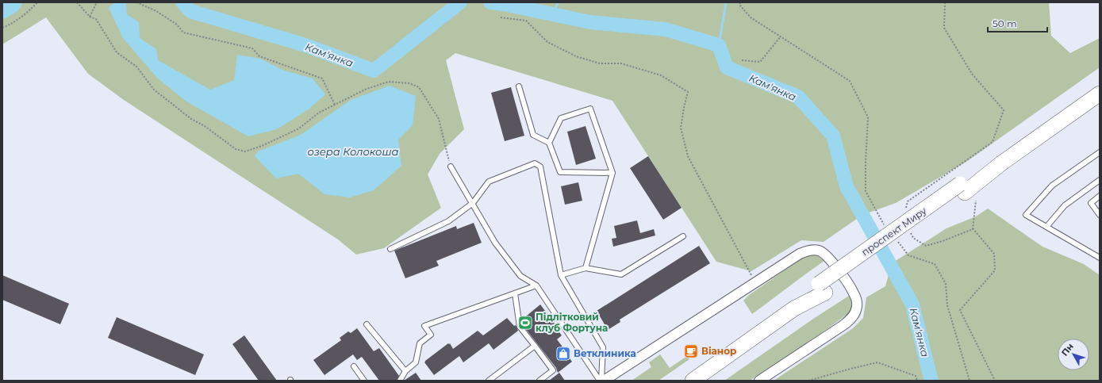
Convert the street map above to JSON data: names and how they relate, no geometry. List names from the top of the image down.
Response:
{
  "streets": {
    "main road": ["проспект Миру"]
  },
  "water": ["Кам'янка", "озера Колокоша"],
  "places": {
    "sports": ["Підлітковий клуб Фортуна"],
    "cafe": ["Віанор"],
    "shop": ["Ветклиника"]
  },
  "scale_bar": "50 m",
  "north": "top left"
}
